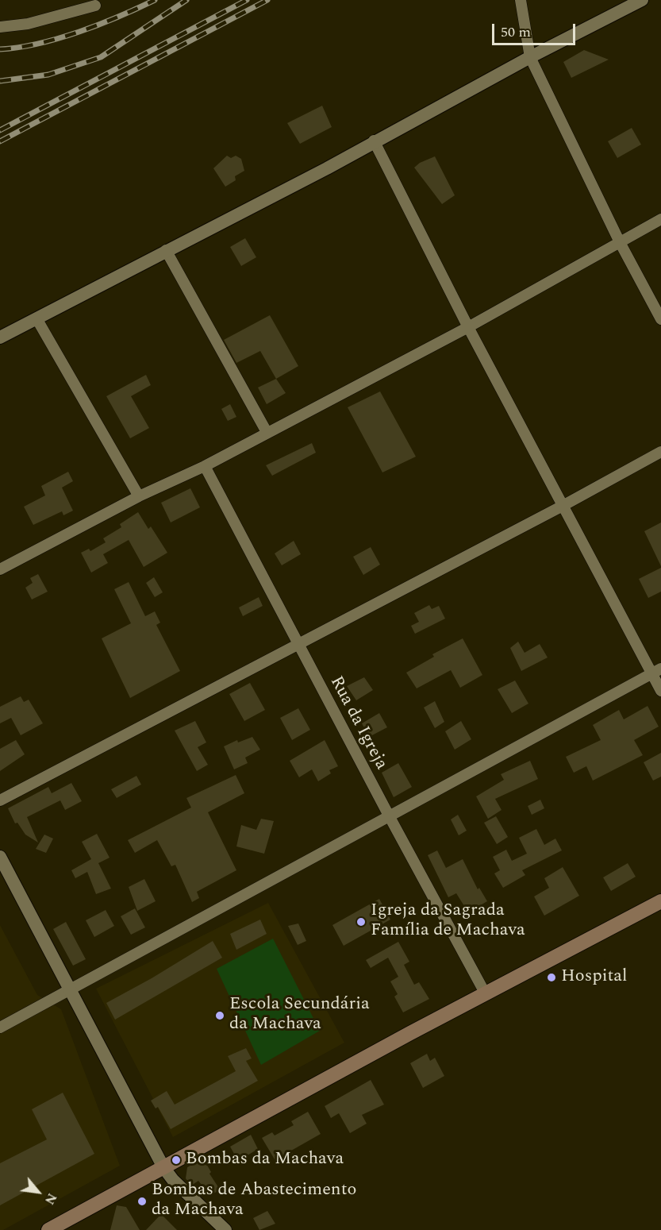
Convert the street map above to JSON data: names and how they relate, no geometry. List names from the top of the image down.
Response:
{
  "streets": {
    "street": ["Rua da Igreja"]
  },
  "places": [
    "Igreja da Sagrada Família de Machava",
    "Hospital",
    "Escola Secundária da Machava",
    "Bombas da Machava",
    "Bombas de Abastecimento da Machava"
  ],
  "scale_bar": "50 m",
  "north": "bottom right"
}
